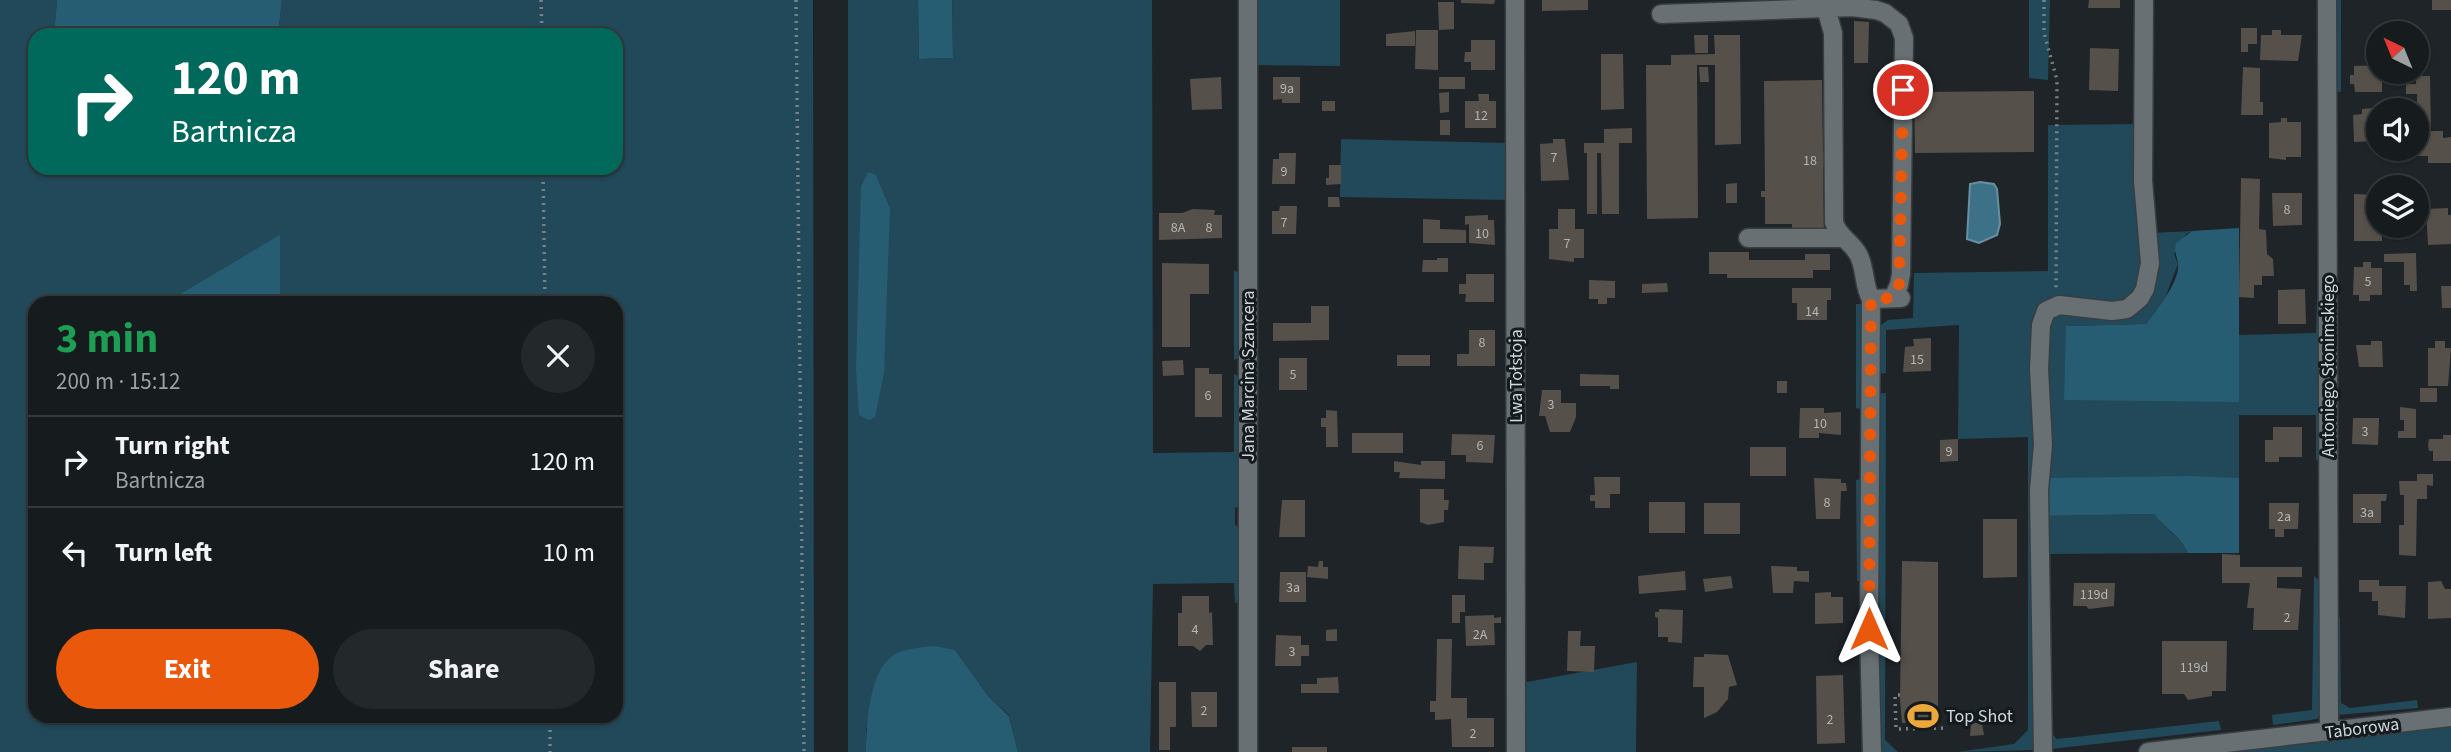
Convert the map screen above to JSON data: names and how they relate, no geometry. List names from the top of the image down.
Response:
{
  "streets": {
    "street": [
      "Antoniego Słonimskiego",
      "Jana Marcina Szancera",
      "Lwa Tołstoja",
      "Taborowa"
    ]
  },
  "crossings": [
    ["Antoniego Słonimskiego", "Taborowa"]
  ],
  "places": {
    "sports": ["Top Shot"]
  },
  "house_numbers": [
    "9a",
    "12",
    "7",
    "18",
    "9",
    "8",
    "7",
    "8A",
    "8",
    "10",
    "7",
    "5",
    "14",
    "8",
    "15",
    "5",
    "6",
    "3",
    "10",
    "3",
    "6",
    "9",
    "8",
    "3a",
    "2a",
    "3a",
    "119d",
    "2",
    "4",
    "2A",
    "3",
    "119d",
    "2",
    "2",
    "2"
  ],
  "north": "top left",
  "page": {
    "turn": ["120 m", "Bartnicza"],
    "heading": ["3 min", "200 m · 15:12"],
    "list": [
      {
        "name": "Turn right",
        "note": "Bartnicza",
        "value": "120 m"
      },
      {
        "name": "Turn left",
        "value": "10 m"
      }
    ],
    "buttons": ["Exit", "Share"]
  }
}
